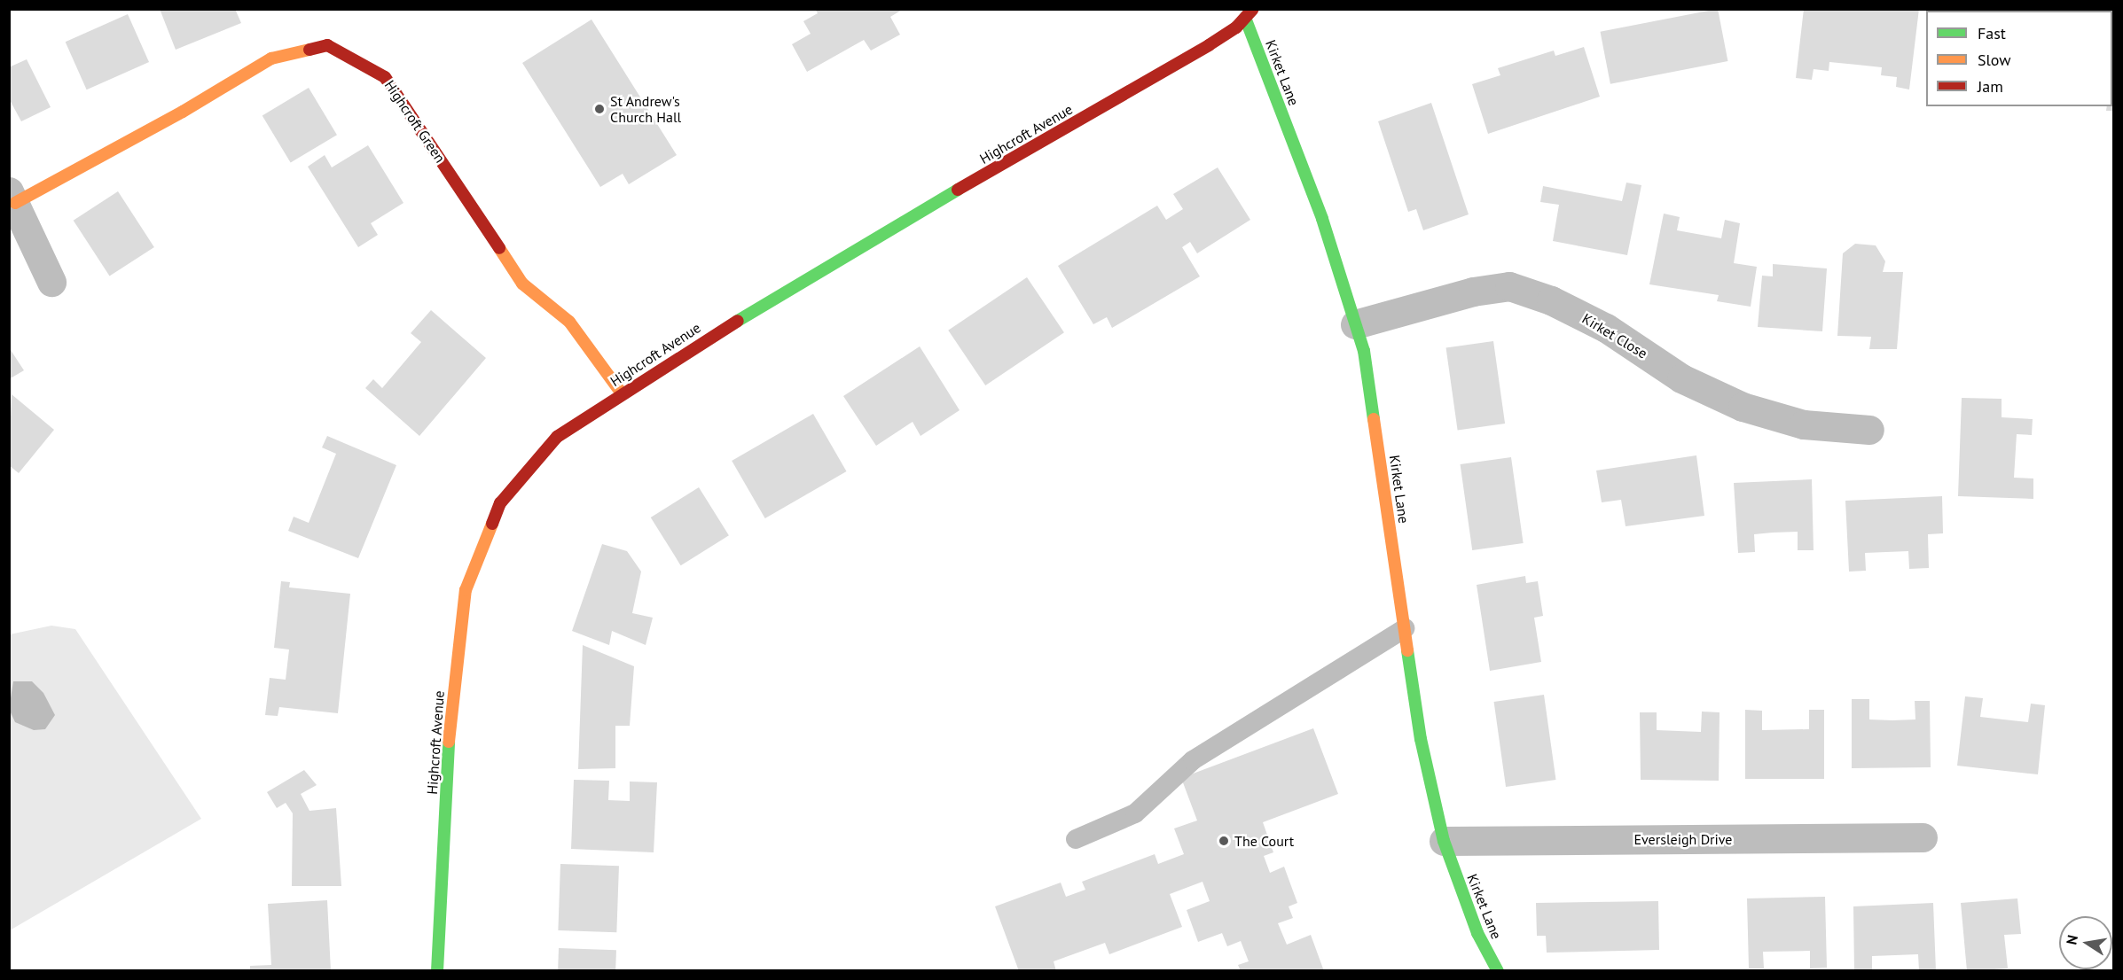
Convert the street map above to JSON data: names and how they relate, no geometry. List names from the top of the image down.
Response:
{
  "streets": {
    "street": [
      "Kirket Lane",
      "Highcroft Green",
      "Highcroft Avenue",
      "Kirket Close",
      "Eversleigh Drive"
    ]
  },
  "crossings": [
    ["Kirket Lane", "Highcroft Avenue"],
    ["Kirket Lane", "Kirket Close"],
    ["Kirket Lane", "Eversleigh Drive"],
    ["Highcroft Green", "Highcroft Avenue"]
  ],
  "places": ["St Andrew's Church Hall", "The Court"],
  "legend": ["Fast", "Slow", "Jam"],
  "north": "left"
}
